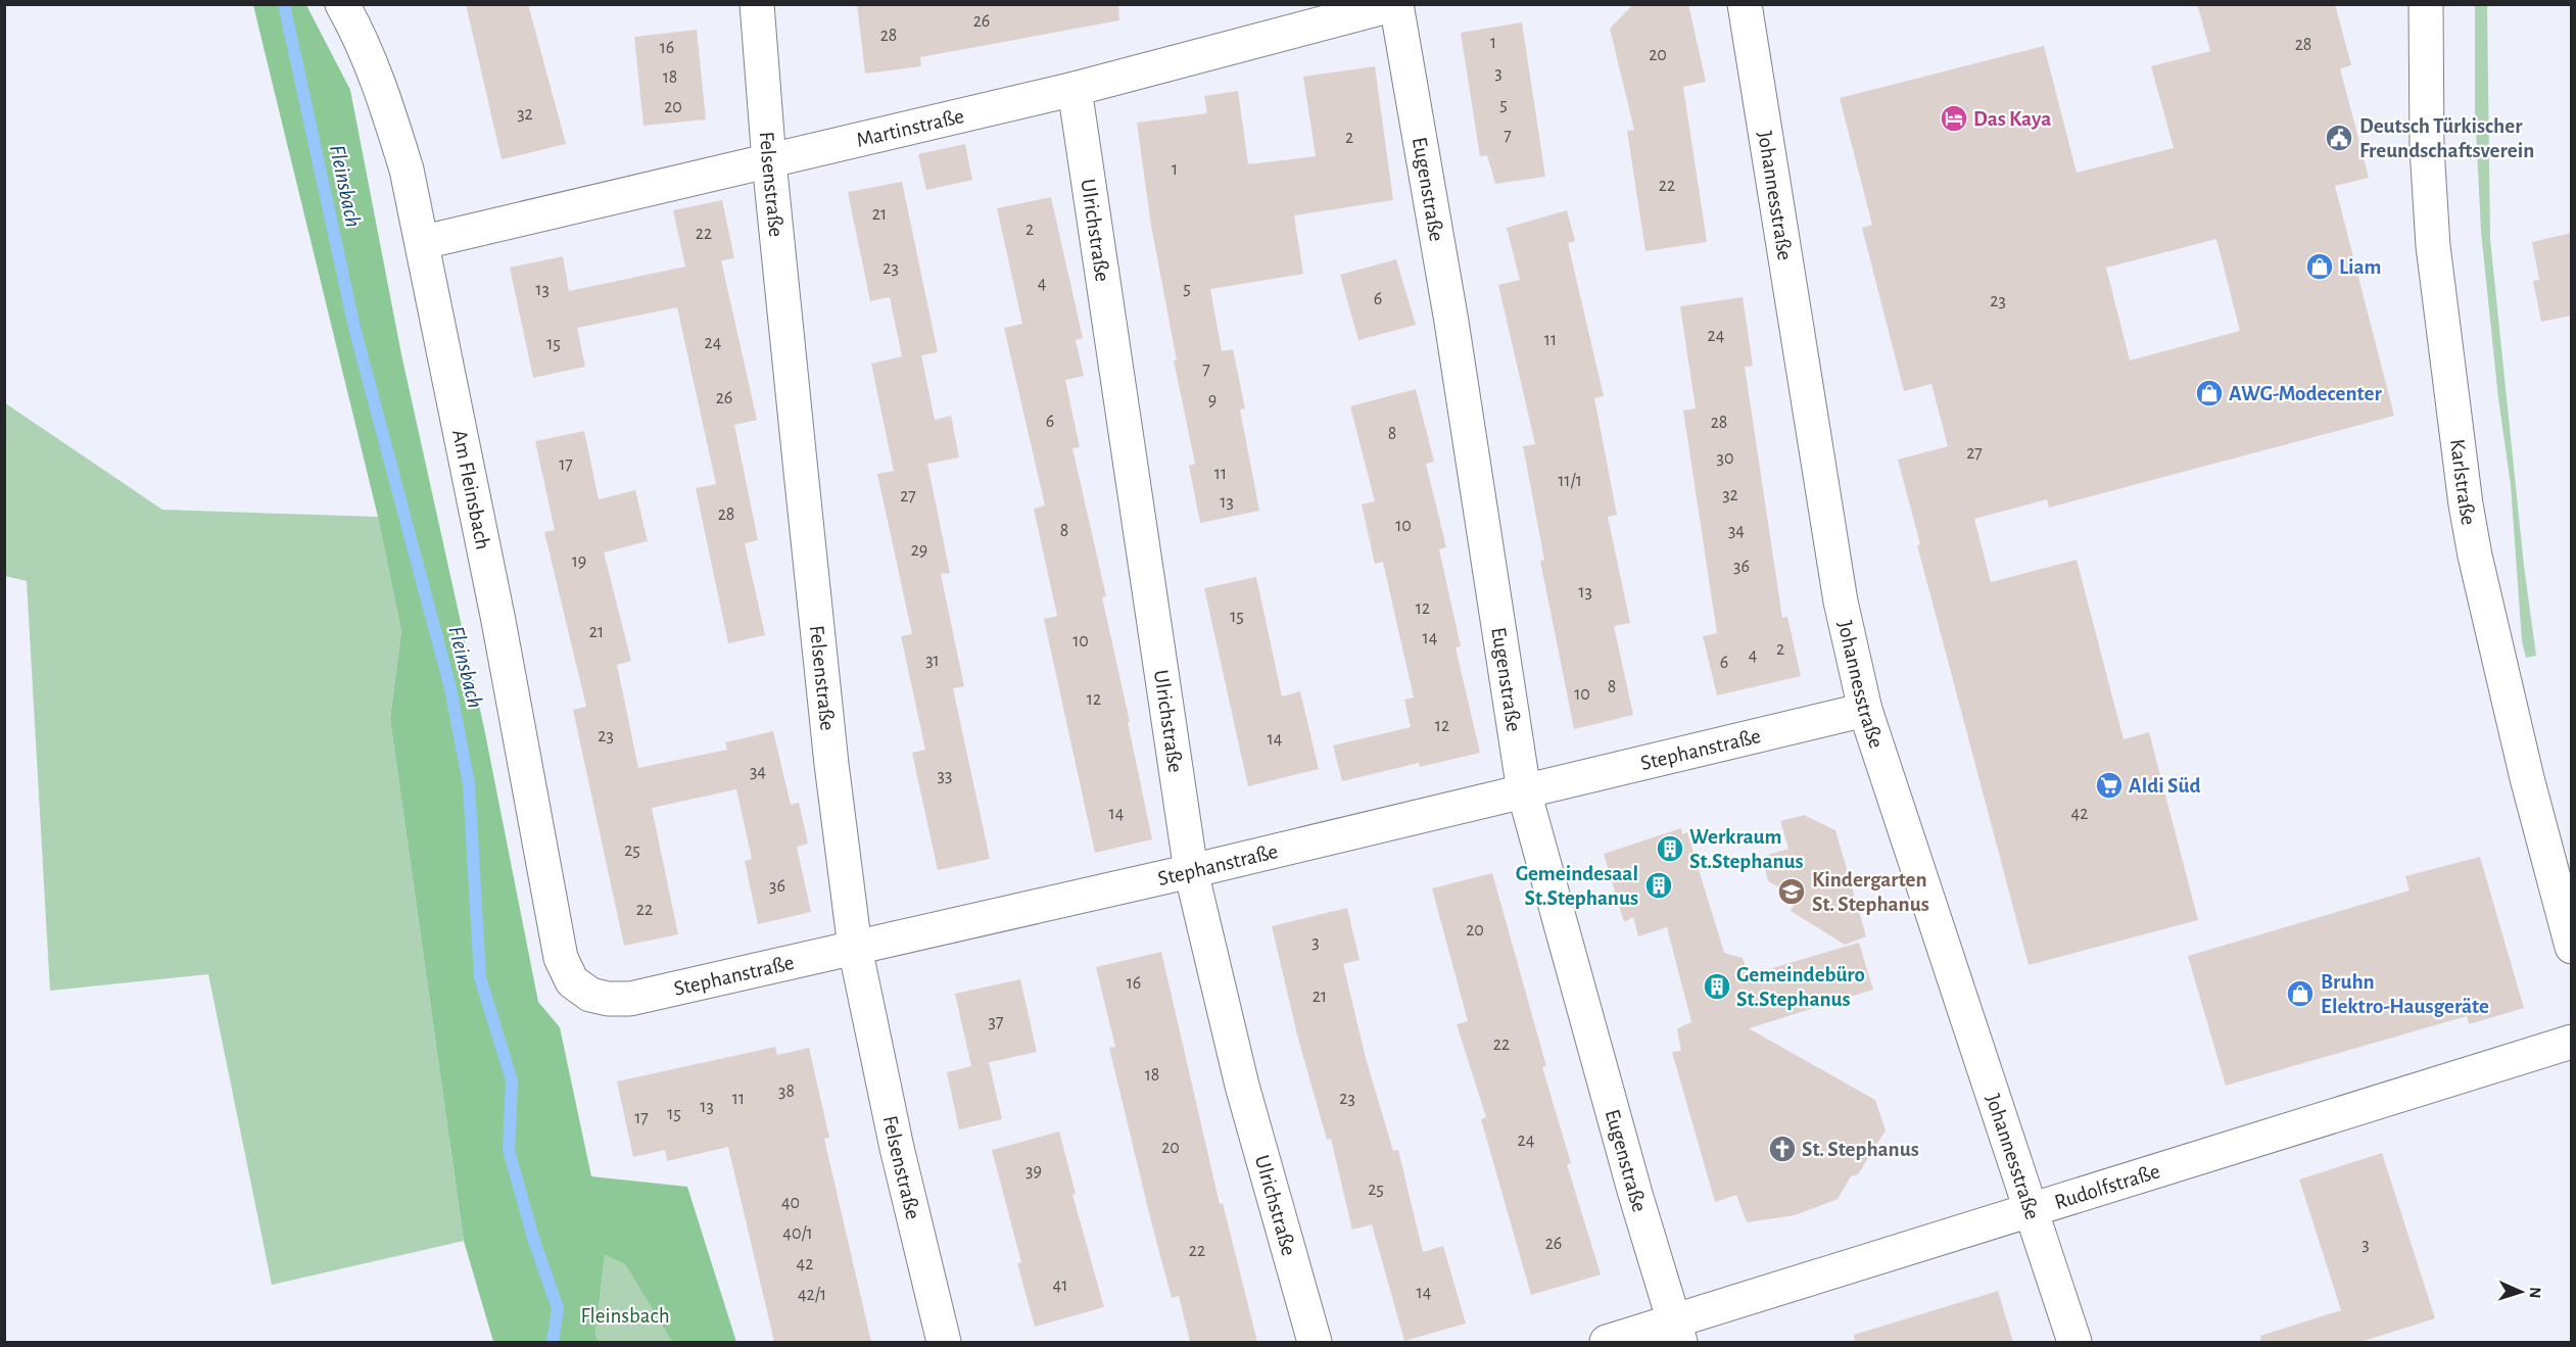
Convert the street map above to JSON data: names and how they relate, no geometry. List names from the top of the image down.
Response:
{
  "streets": {
    "street": [
      "Martinstraße",
      "Felsenstraße",
      "Eugenstraße",
      "Johannesstraße",
      "Ulrichstraße",
      "Karlstraße",
      "Am Fleinsbach",
      "Stephanstraße",
      "Rudolfstraße"
    ]
  },
  "crossings": [
    ["Martinstraße", "Felsenstraße"],
    ["Martinstraße", "Eugenstraße"],
    ["Martinstraße", "Ulrichstraße"],
    ["Martinstraße", "Am Fleinsbach"],
    ["Felsenstraße", "Stephanstraße"],
    ["Eugenstraße", "Stephanstraße"],
    ["Eugenstraße", "Rudolfstraße"],
    ["Johannesstraße", "Stephanstraße"],
    ["Johannesstraße", "Rudolfstraße"],
    ["Ulrichstraße", "Stephanstraße"],
    ["Am Fleinsbach", "Stephanstraße"]
  ],
  "water": ["Fleinsbach"],
  "parks": ["Fleinsbach"],
  "places": {
    "hotel": ["Das Kaya"],
    "public building": ["Deutsch Türkischer Freundschaftsverein"],
    "shop": ["Liam", "AWG-Modecenter", "Bruhn Elektro-Hausgeräte"],
    "supermarket": ["Aldi Süd"],
    "building": ["Werkraum St.Stephanus", "Gemeindesaal St.Stephanus", "Gemeindebüro St.Stephanus"],
    "school or university": ["Kindergarten St. Stephanus"],
    "church": ["St. Stephanus"]
  },
  "house_numbers": [
    "26",
    "28",
    "1",
    "28",
    "16",
    "20",
    "3",
    "18",
    "5",
    "20",
    "32",
    "7",
    "2",
    "1",
    "22",
    "21",
    "2",
    "22",
    "23",
    "4",
    "5",
    "13",
    "6",
    "23",
    "24",
    "11",
    "24",
    "15",
    "7",
    "26",
    "9",
    "6",
    "28",
    "8",
    "27",
    "30",
    "17",
    "11",
    "11/1",
    "32",
    "27",
    "13",
    "28",
    "10",
    "8",
    "34",
    "29",
    "19",
    "36",
    "13",
    "12",
    "15",
    "21",
    "14",
    "10",
    "2",
    "4",
    "31",
    "6",
    "8",
    "10",
    "12",
    "12",
    "23",
    "14",
    "34",
    "33",
    "14",
    "42",
    "25",
    "36",
    "22",
    "20",
    "3",
    "16",
    "21",
    "37",
    "22",
    "18",
    "38",
    "11",
    "23",
    "13",
    "15",
    "17",
    "24",
    "20",
    "39",
    "25",
    "40",
    "40/1",
    "26",
    "3",
    "22",
    "42",
    "41",
    "14",
    "42/1"
  ],
  "north": "right"
}
